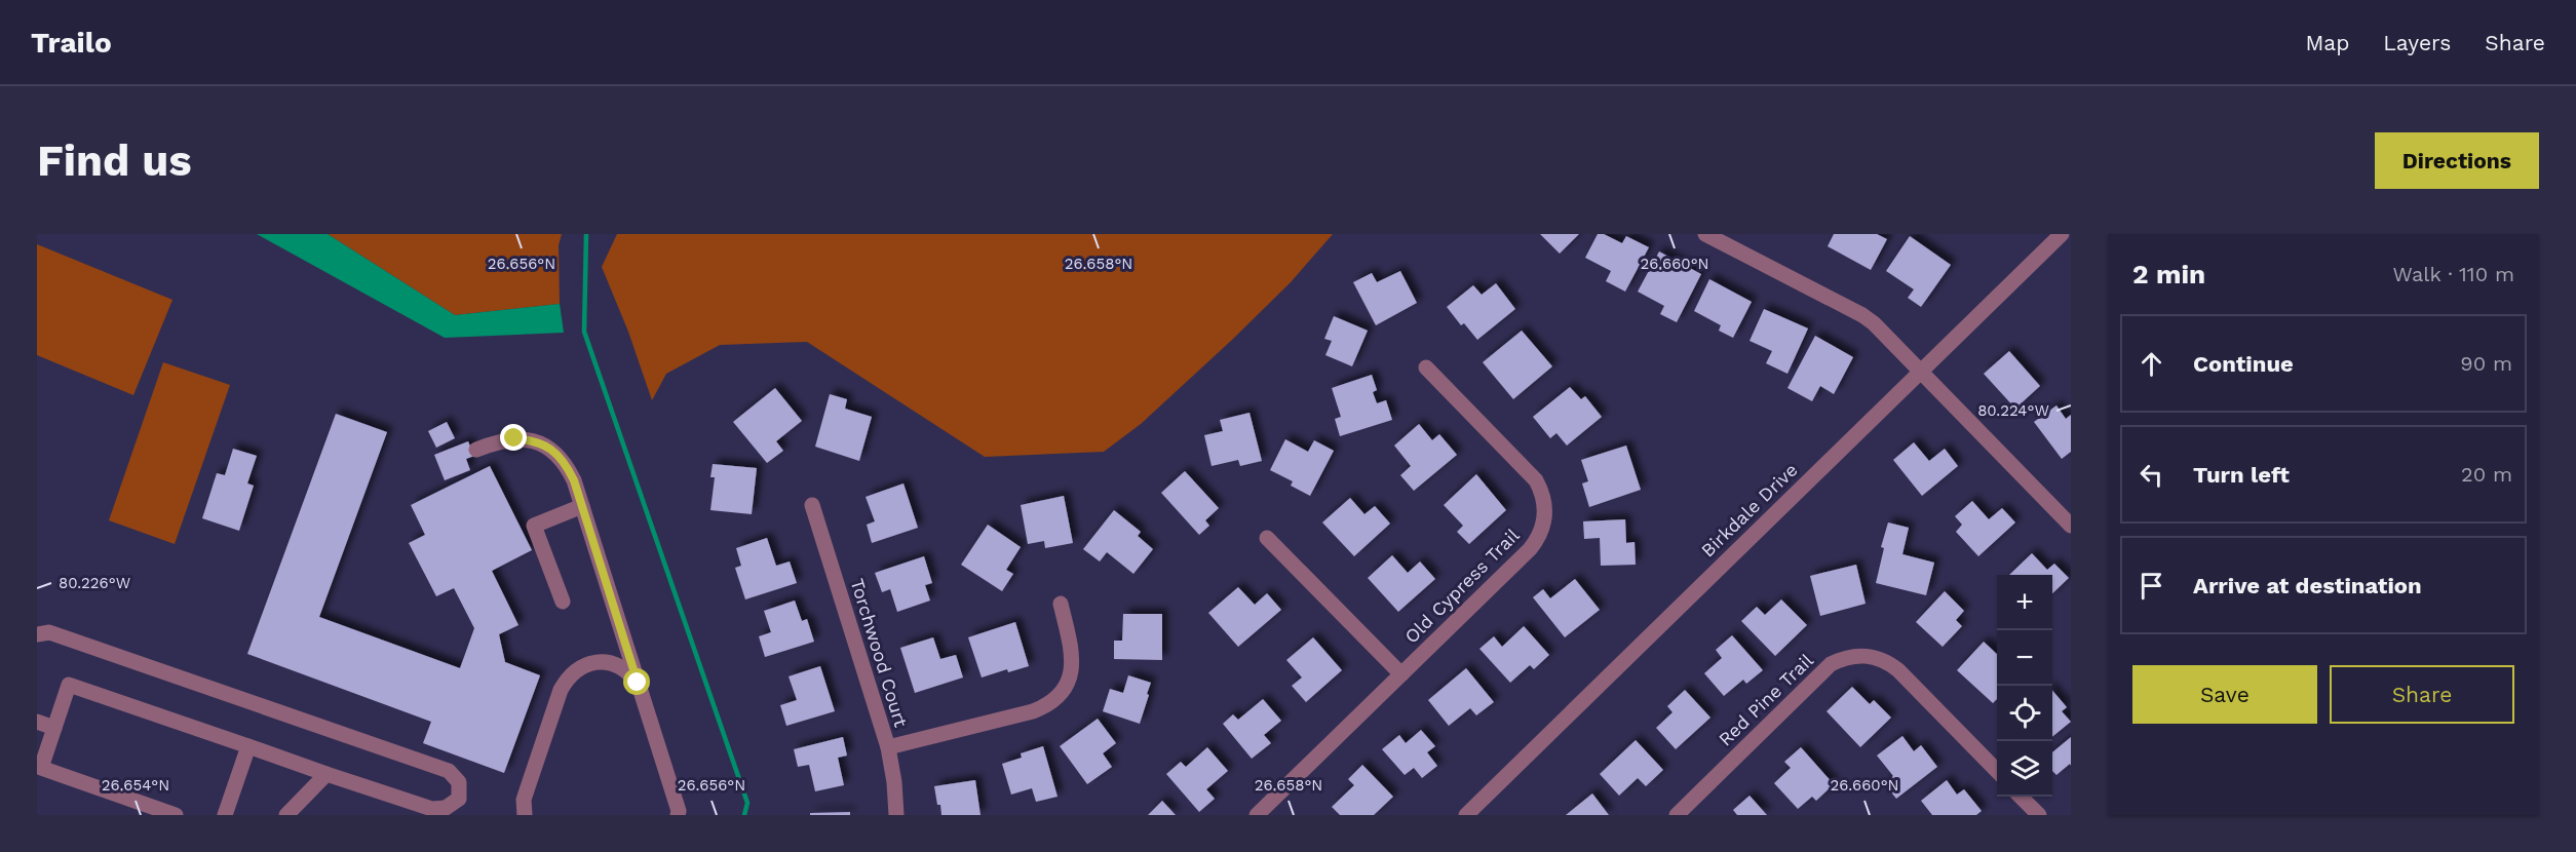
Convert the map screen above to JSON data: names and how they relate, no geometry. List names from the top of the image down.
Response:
{
  "streets": {
    "street": [
      "Birkdale Drive",
      "Old Cypress Trail",
      "Torchwood Court",
      "Red Pine Trail"
    ]
  },
  "page": {
    "header": "Trailo",
    "nav": ["Map", "Layers", "Share"],
    "buttons": [
      "Directions",
      ["Save", "Share"]
    ],
    "title": "Find us",
    "heading": ["2 min", "Walk · 110 m"],
    "list": [
      ["Continue", "90 m"],
      ["Turn left", "20 m"],
      "Arrive at destination"
    ],
    "map_buttons": ["+", "−"]
  },
  "coordinates": [
    "26.656°N",
    "26.658°N",
    "26.660°N",
    "80.224°W",
    "80.226°W",
    "26.654°N"
  ]
}
